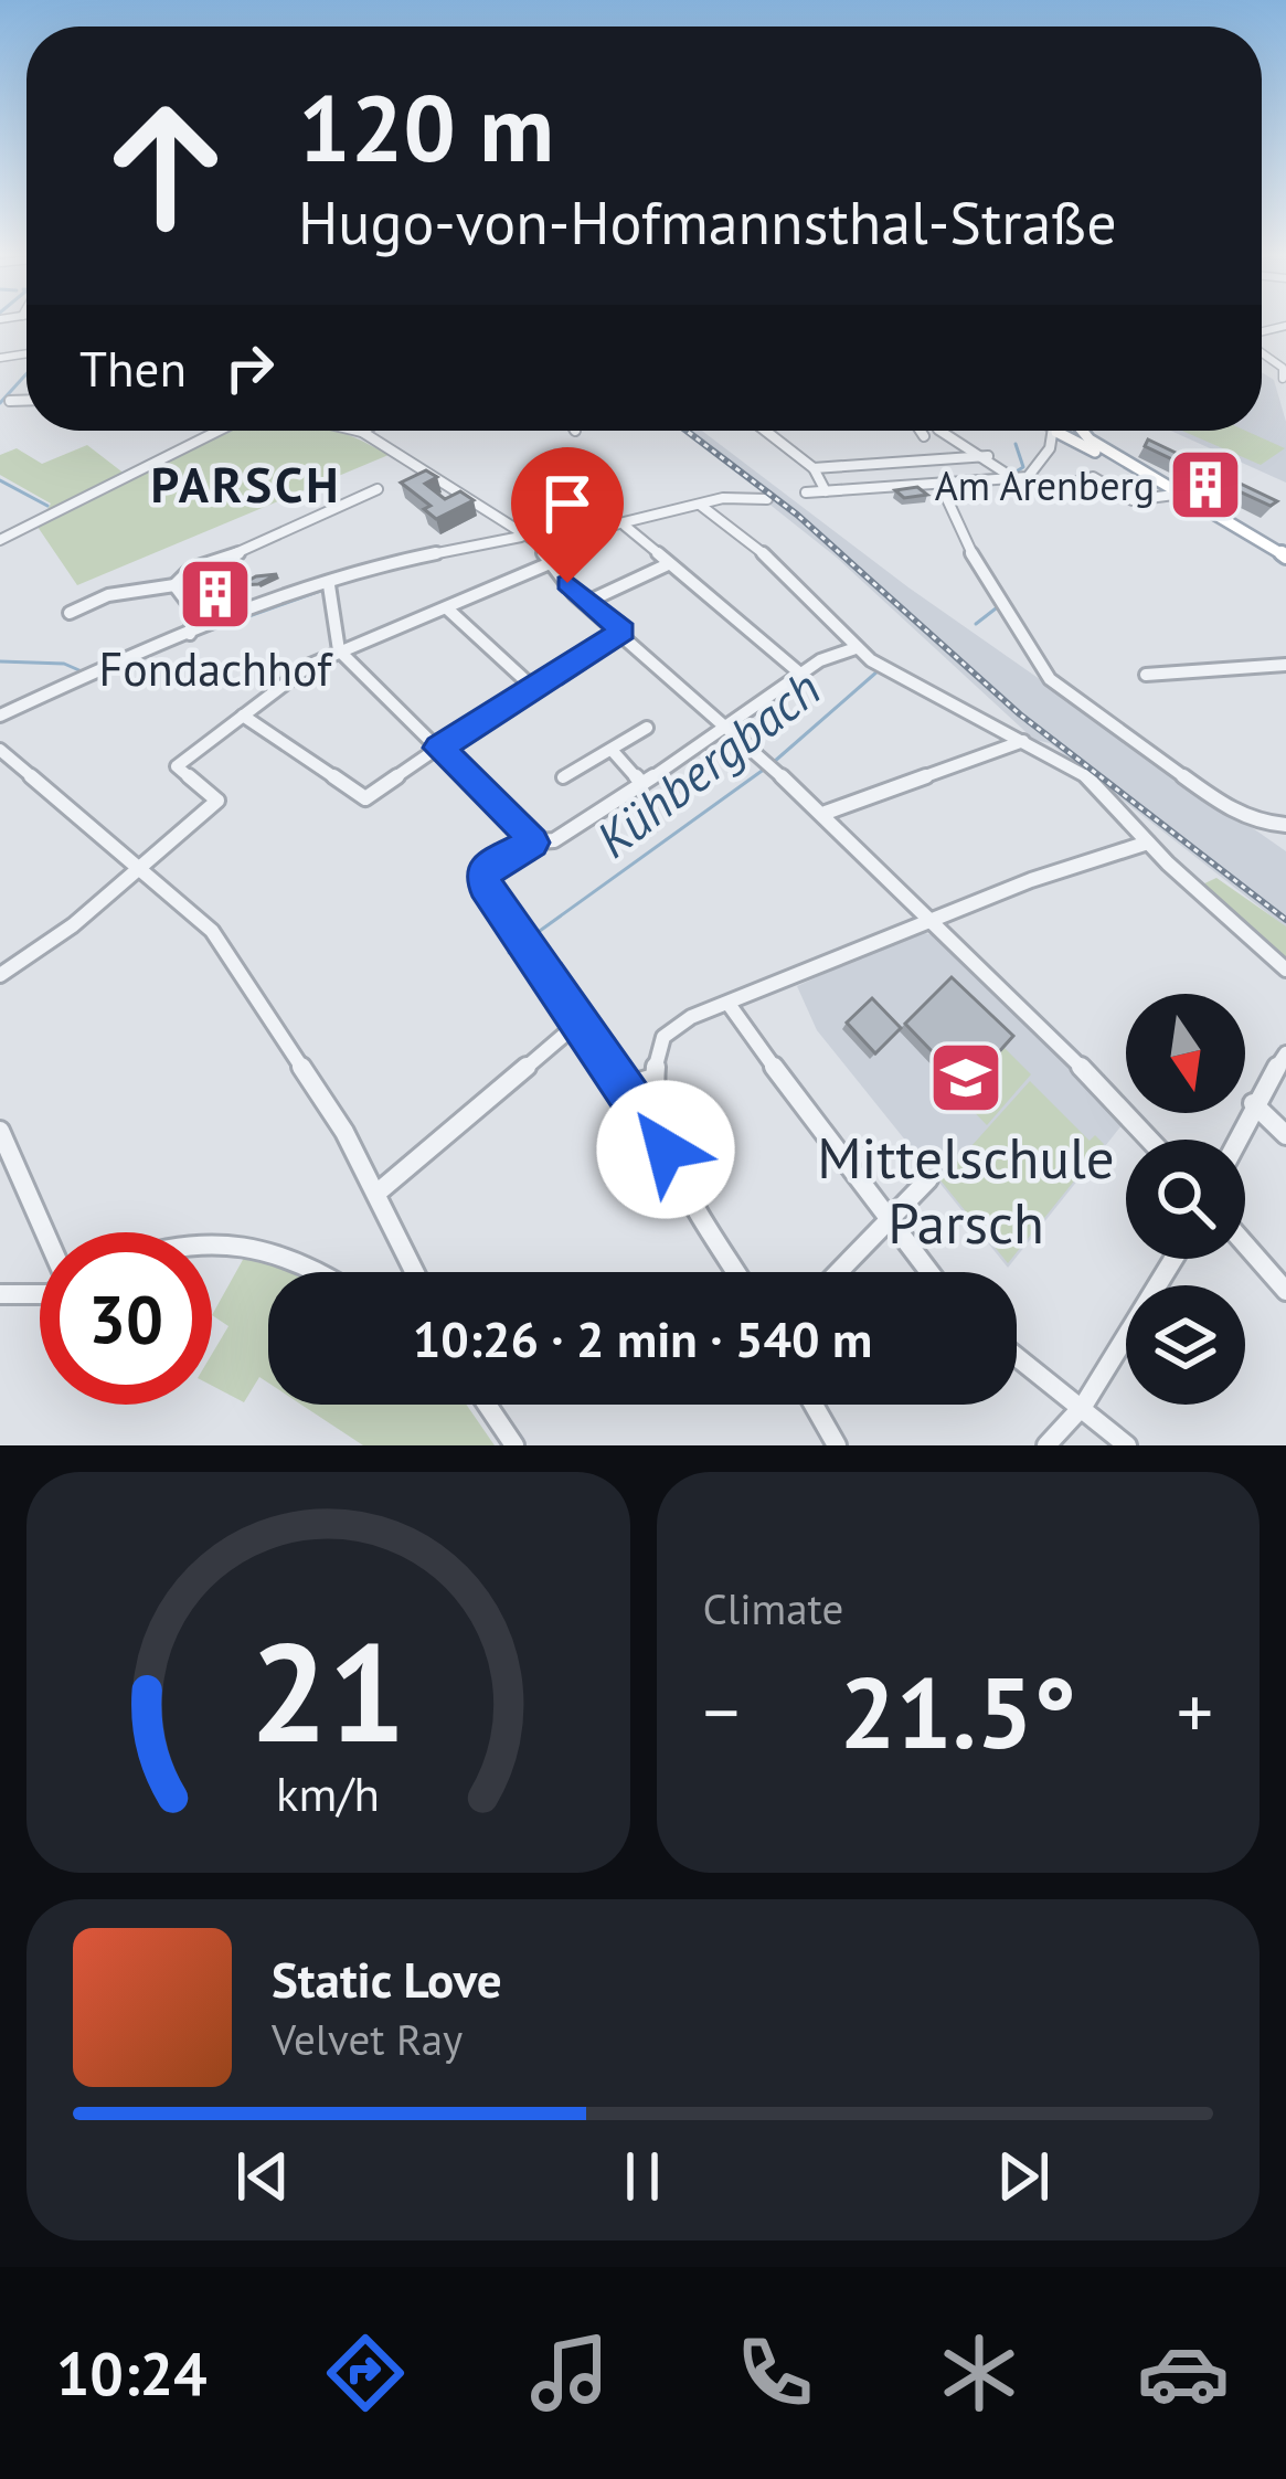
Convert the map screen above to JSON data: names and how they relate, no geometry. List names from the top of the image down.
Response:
{
  "districts": ["PARSCH"],
  "water": ["Kühbergbach"],
  "places": {
    "building": ["Am Arenberg", "Fondachhof"],
    "school or university": ["Mittelschule Parsch"]
  },
  "north": "bottom",
  "page": {
    "turn": ["120 m", "Hugo-von-Hofmannsthal-Straße"],
    "then": "Then",
    "limit": "30",
    "trip": "10:26 · 2 min · 540 m",
    "tile": "Climate",
    "heat": ["−", "21.5°", "+"],
    "song": ["Static Love", "Velvet Ray"],
    "tabs": "10:24",
    "gauge": ["21", "km/h"]
  }
}
